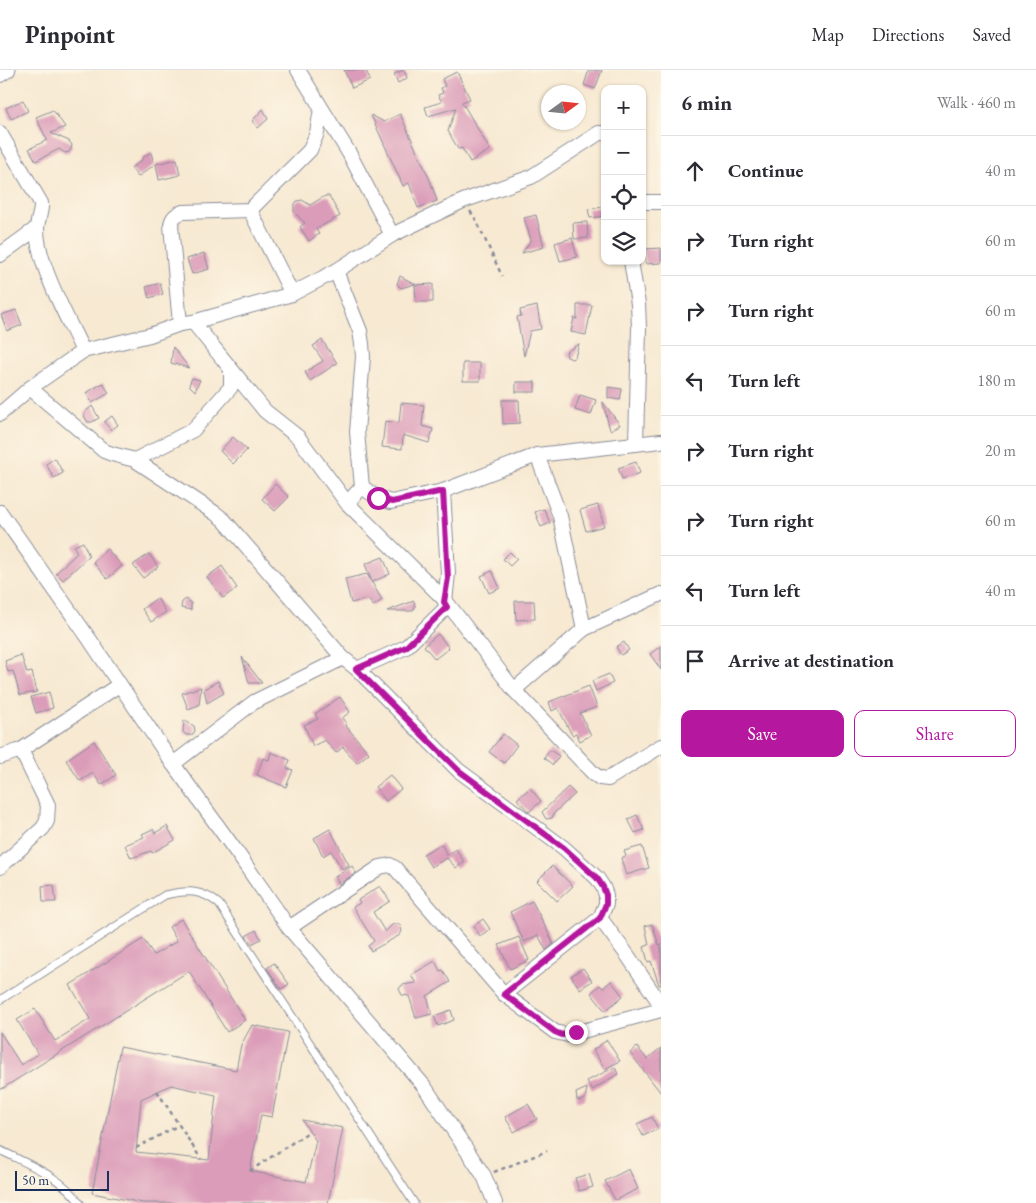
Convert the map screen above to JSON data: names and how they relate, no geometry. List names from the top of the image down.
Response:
{
  "scale_bar": "50 m",
  "north": "right",
  "page": {
    "header": "Pinpoint",
    "nav": ["Map", "Directions", "Saved"],
    "heading": ["6 min", "Walk · 460 m"],
    "map_buttons": ["+", "−"],
    "list": [
      ["Continue", "40 m"],
      ["Turn right", "60 m"],
      ["Turn right", "60 m"],
      ["Turn left", "180 m"],
      ["Turn right", "20 m"],
      ["Turn right", "60 m"],
      ["Turn left", "40 m"],
      "Arrive at destination"
    ],
    "buttons": ["Save", "Share"],
    "scale": "50 m"
  }
}
